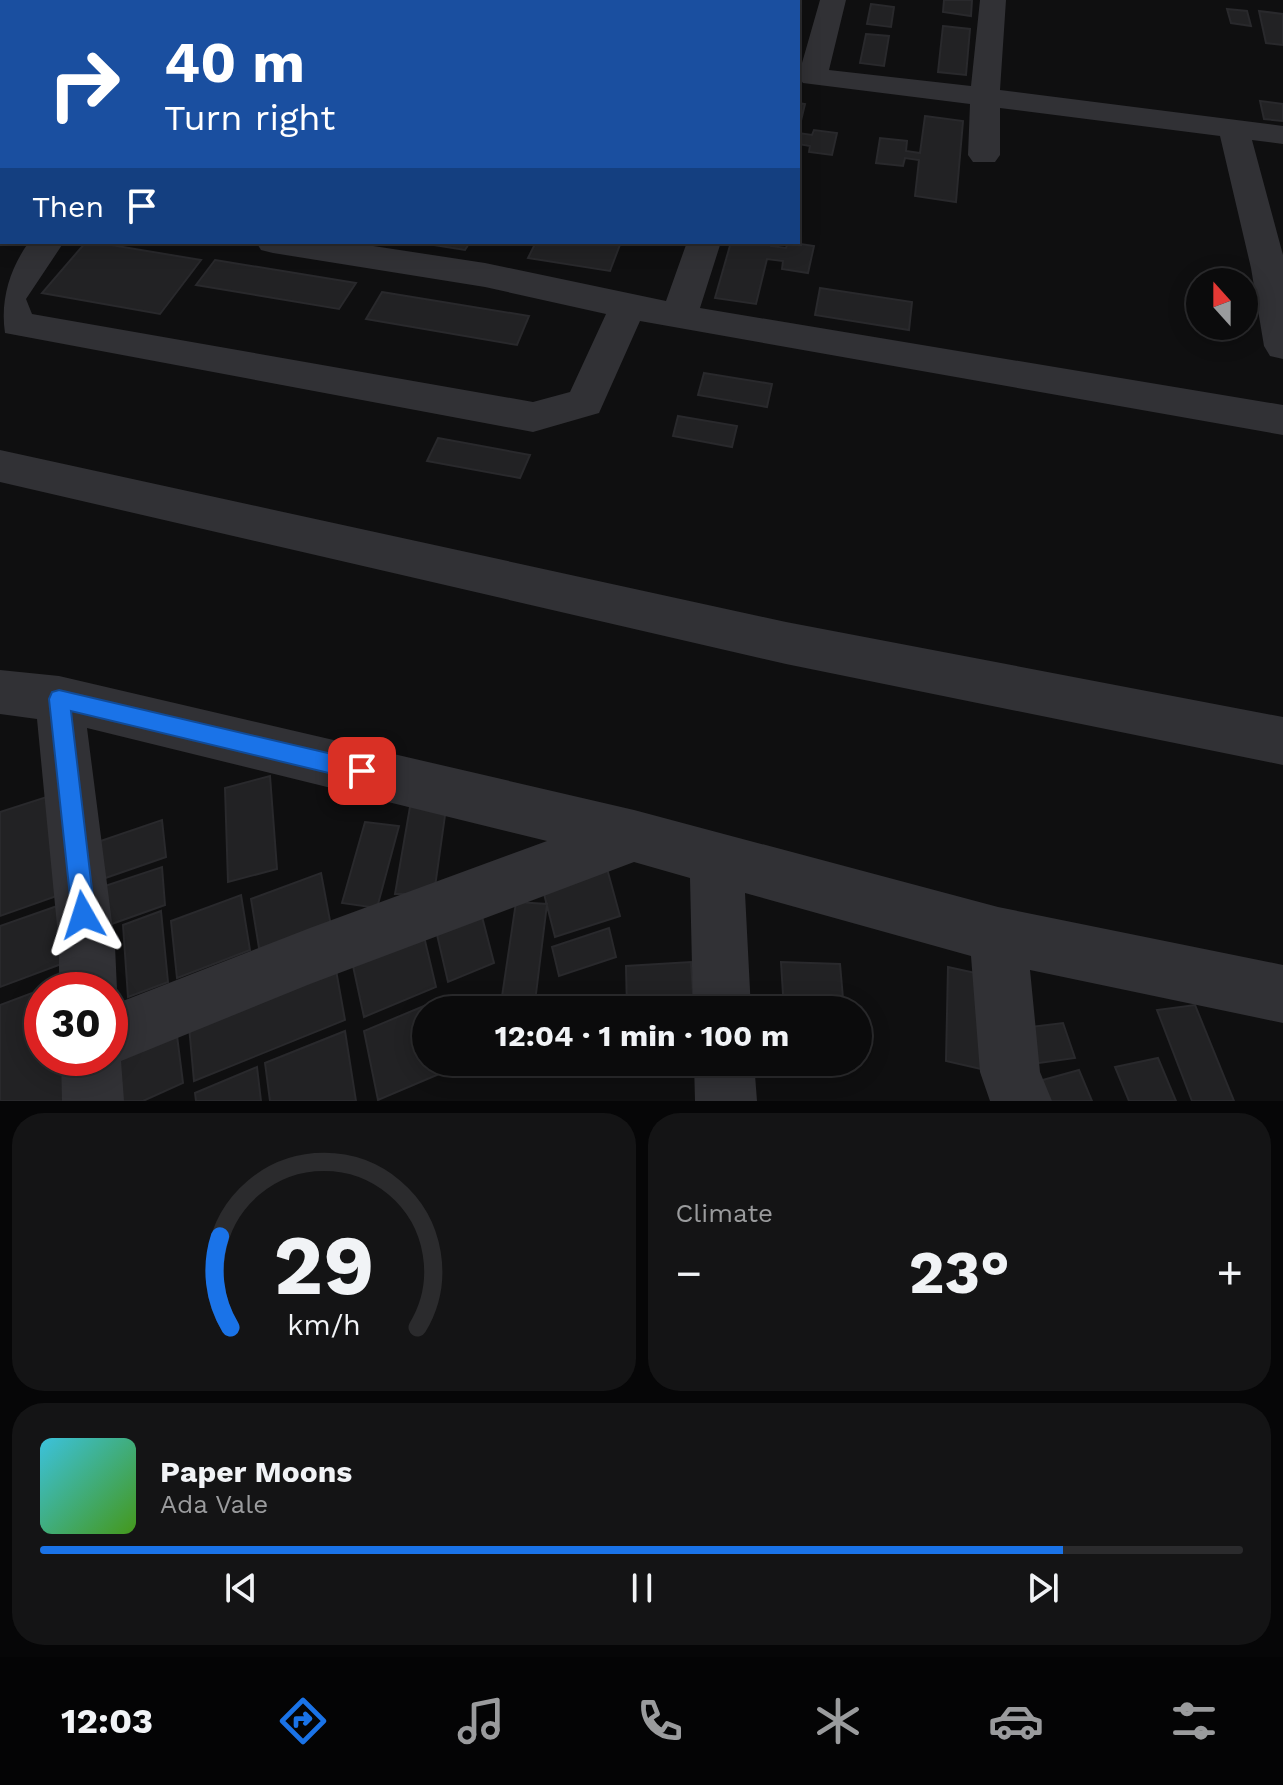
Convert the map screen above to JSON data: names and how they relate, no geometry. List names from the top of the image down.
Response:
{
  "north": "top",
  "page": {
    "turn": ["40 m", "Turn right"],
    "then": "Then",
    "limit": "30",
    "trip": "12:04 · 1 min · 100 m",
    "tile": "Climate",
    "heat": ["−", "23°", "+"],
    "song": ["Paper Moons", "Ada Vale"],
    "tabs": "12:03",
    "gauge": ["29", "km/h"]
  }
}
